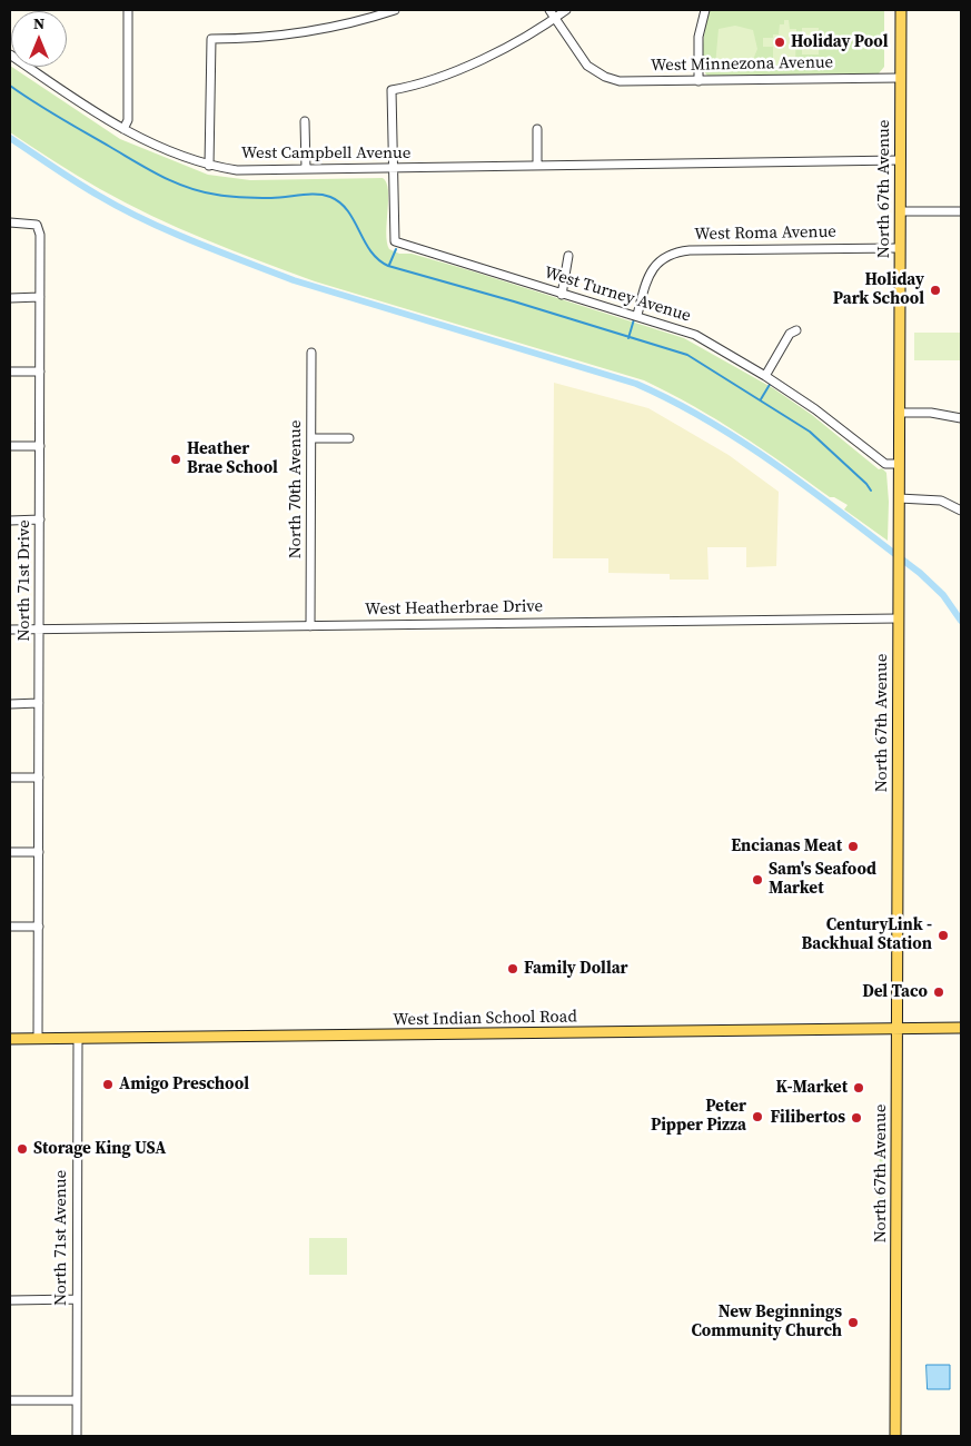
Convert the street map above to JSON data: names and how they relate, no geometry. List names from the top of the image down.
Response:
{
  "streets": {
    "main road": ["North 67th Avenue", "West Indian School Road"],
    "street": [
      "West Minnezona Avenue",
      "West Campbell Avenue",
      "West Roma Avenue",
      "West Turney Avenue",
      "North 70th Avenue",
      "North 71st Drive",
      "West Heatherbrae Drive",
      "North 71st Avenue"
    ]
  },
  "crossings": [
    ["West Minnezona Avenue", "North 67th Avenue"],
    ["West Campbell Avenue", "North 67th Avenue"],
    ["West Campbell Avenue", "West Turney Avenue"],
    ["North 67th Avenue", "West Roma Avenue"],
    ["North 67th Avenue", "West Turney Avenue"],
    ["North 67th Avenue", "West Heatherbrae Drive"],
    ["North 67th Avenue", "West Indian School Road"],
    ["West Roma Avenue", "West Turney Avenue"],
    ["North 70th Avenue", "West Heatherbrae Drive"],
    ["North 71st Drive", "West Heatherbrae Drive"],
    ["North 71st Drive", "West Indian School Road"],
    ["West Indian School Road", "North 71st Avenue"]
  ],
  "places": [
    "Holiday Pool",
    "Holiday Park School",
    "Heather Brae School",
    "Encianas Meat",
    "Sam's Seafood Market",
    "CenturyLink - Backhual Station",
    "Family Dollar",
    "Del Taco",
    "Amigo Preschool",
    "K-Market",
    "Peter Pipper Pizza",
    "Filibertos",
    "Storage King USA",
    "New Beginnings Community Church"
  ],
  "north": "top"
}
